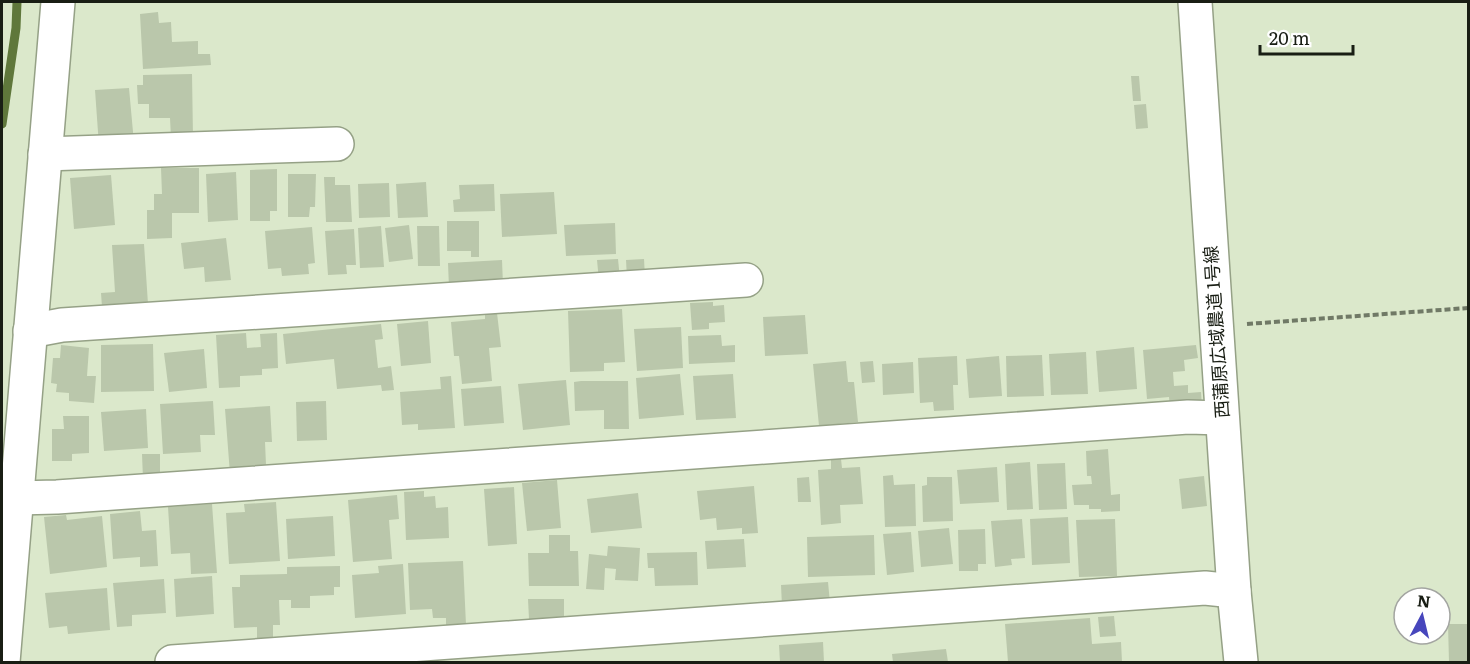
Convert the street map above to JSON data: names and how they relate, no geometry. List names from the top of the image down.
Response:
{
  "streets": {
    "street": ["西蒲原広域農道 1号線"]
  },
  "scale_bar": "20 m",
  "north": "top"
}
